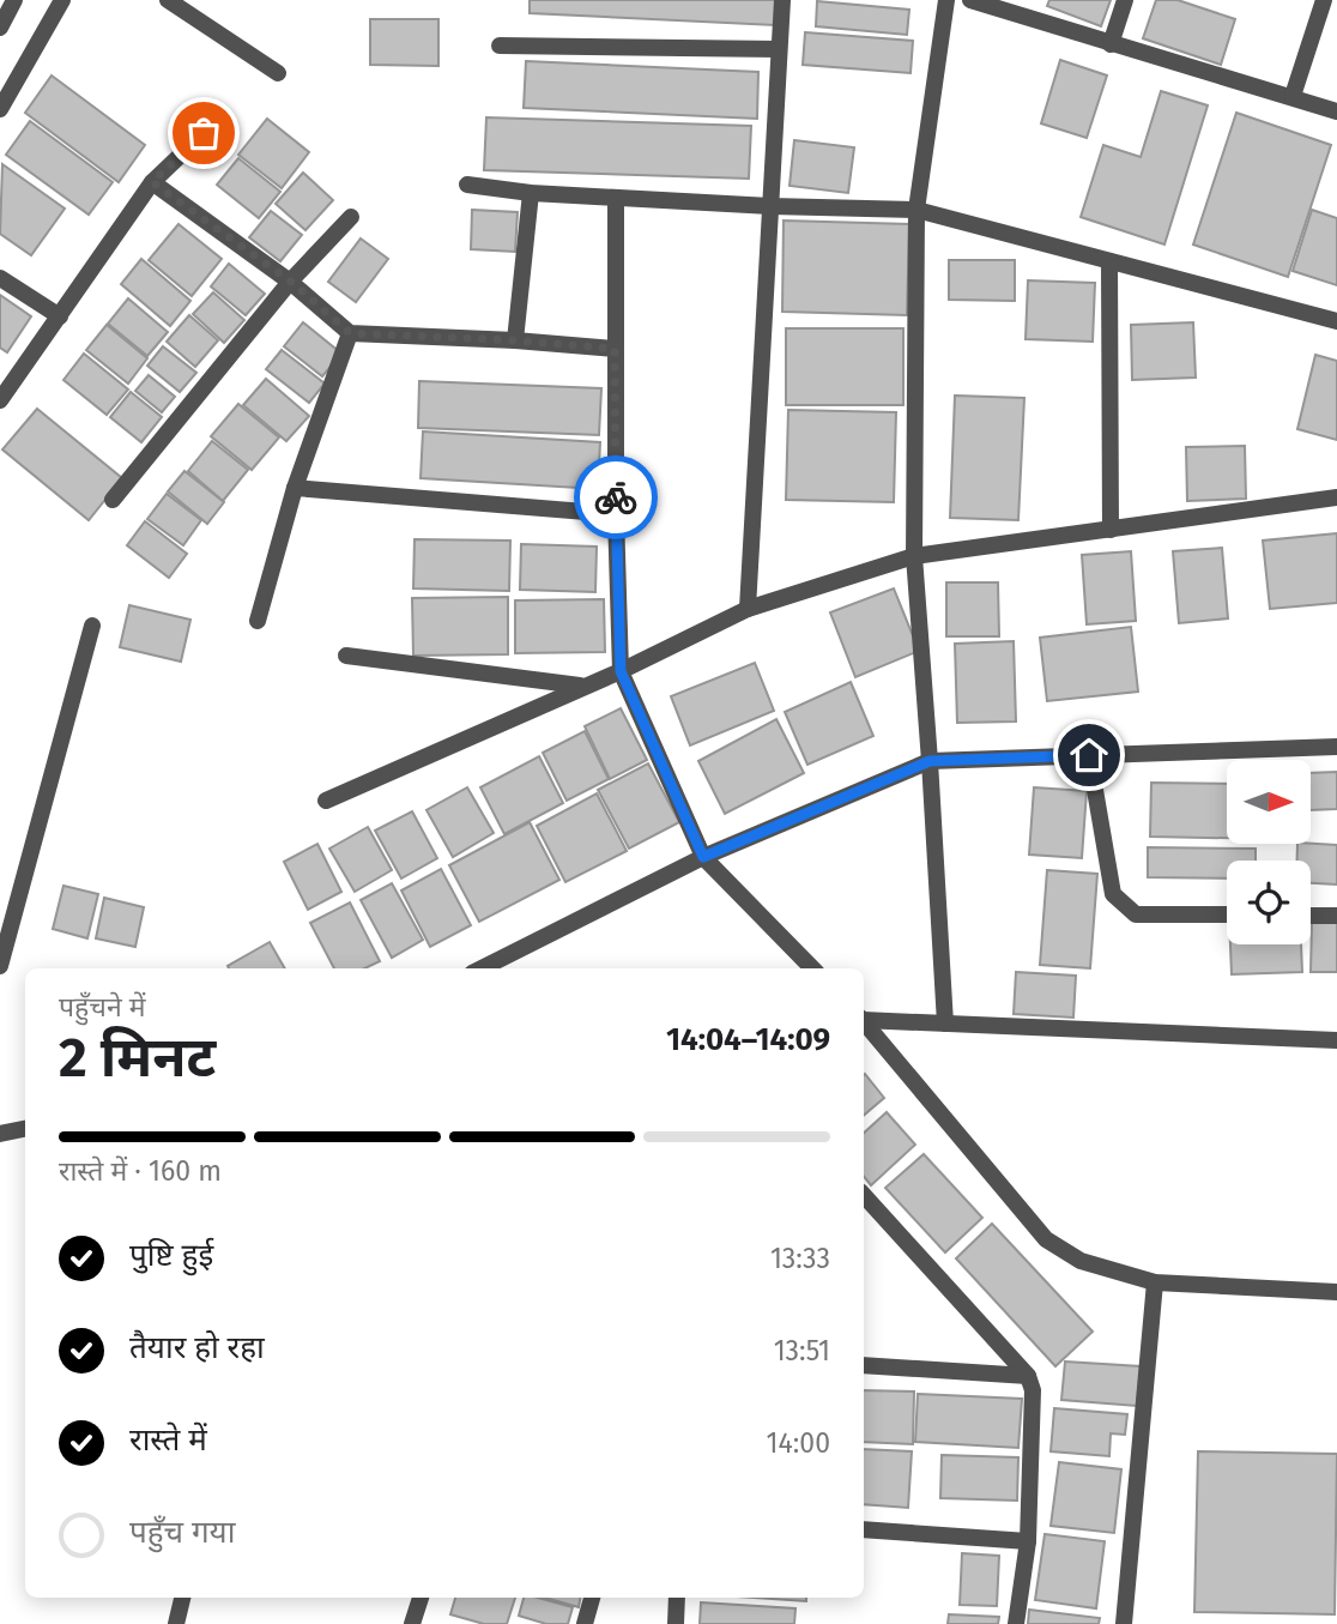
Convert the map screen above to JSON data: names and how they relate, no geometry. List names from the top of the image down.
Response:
{
  "north": "right",
  "page": {
    "heading": ["2 मिनट", "पहुँचने में", "14:04–14:09"],
    "bar": "रास्ते में · 160 m",
    "list": [
      ["पुष्टि हुई", "13:33"],
      ["तैयार हो रहा", "13:51"],
      ["रास्ते में", "14:00"],
      "पहुँच गया"
    ]
  }
}
